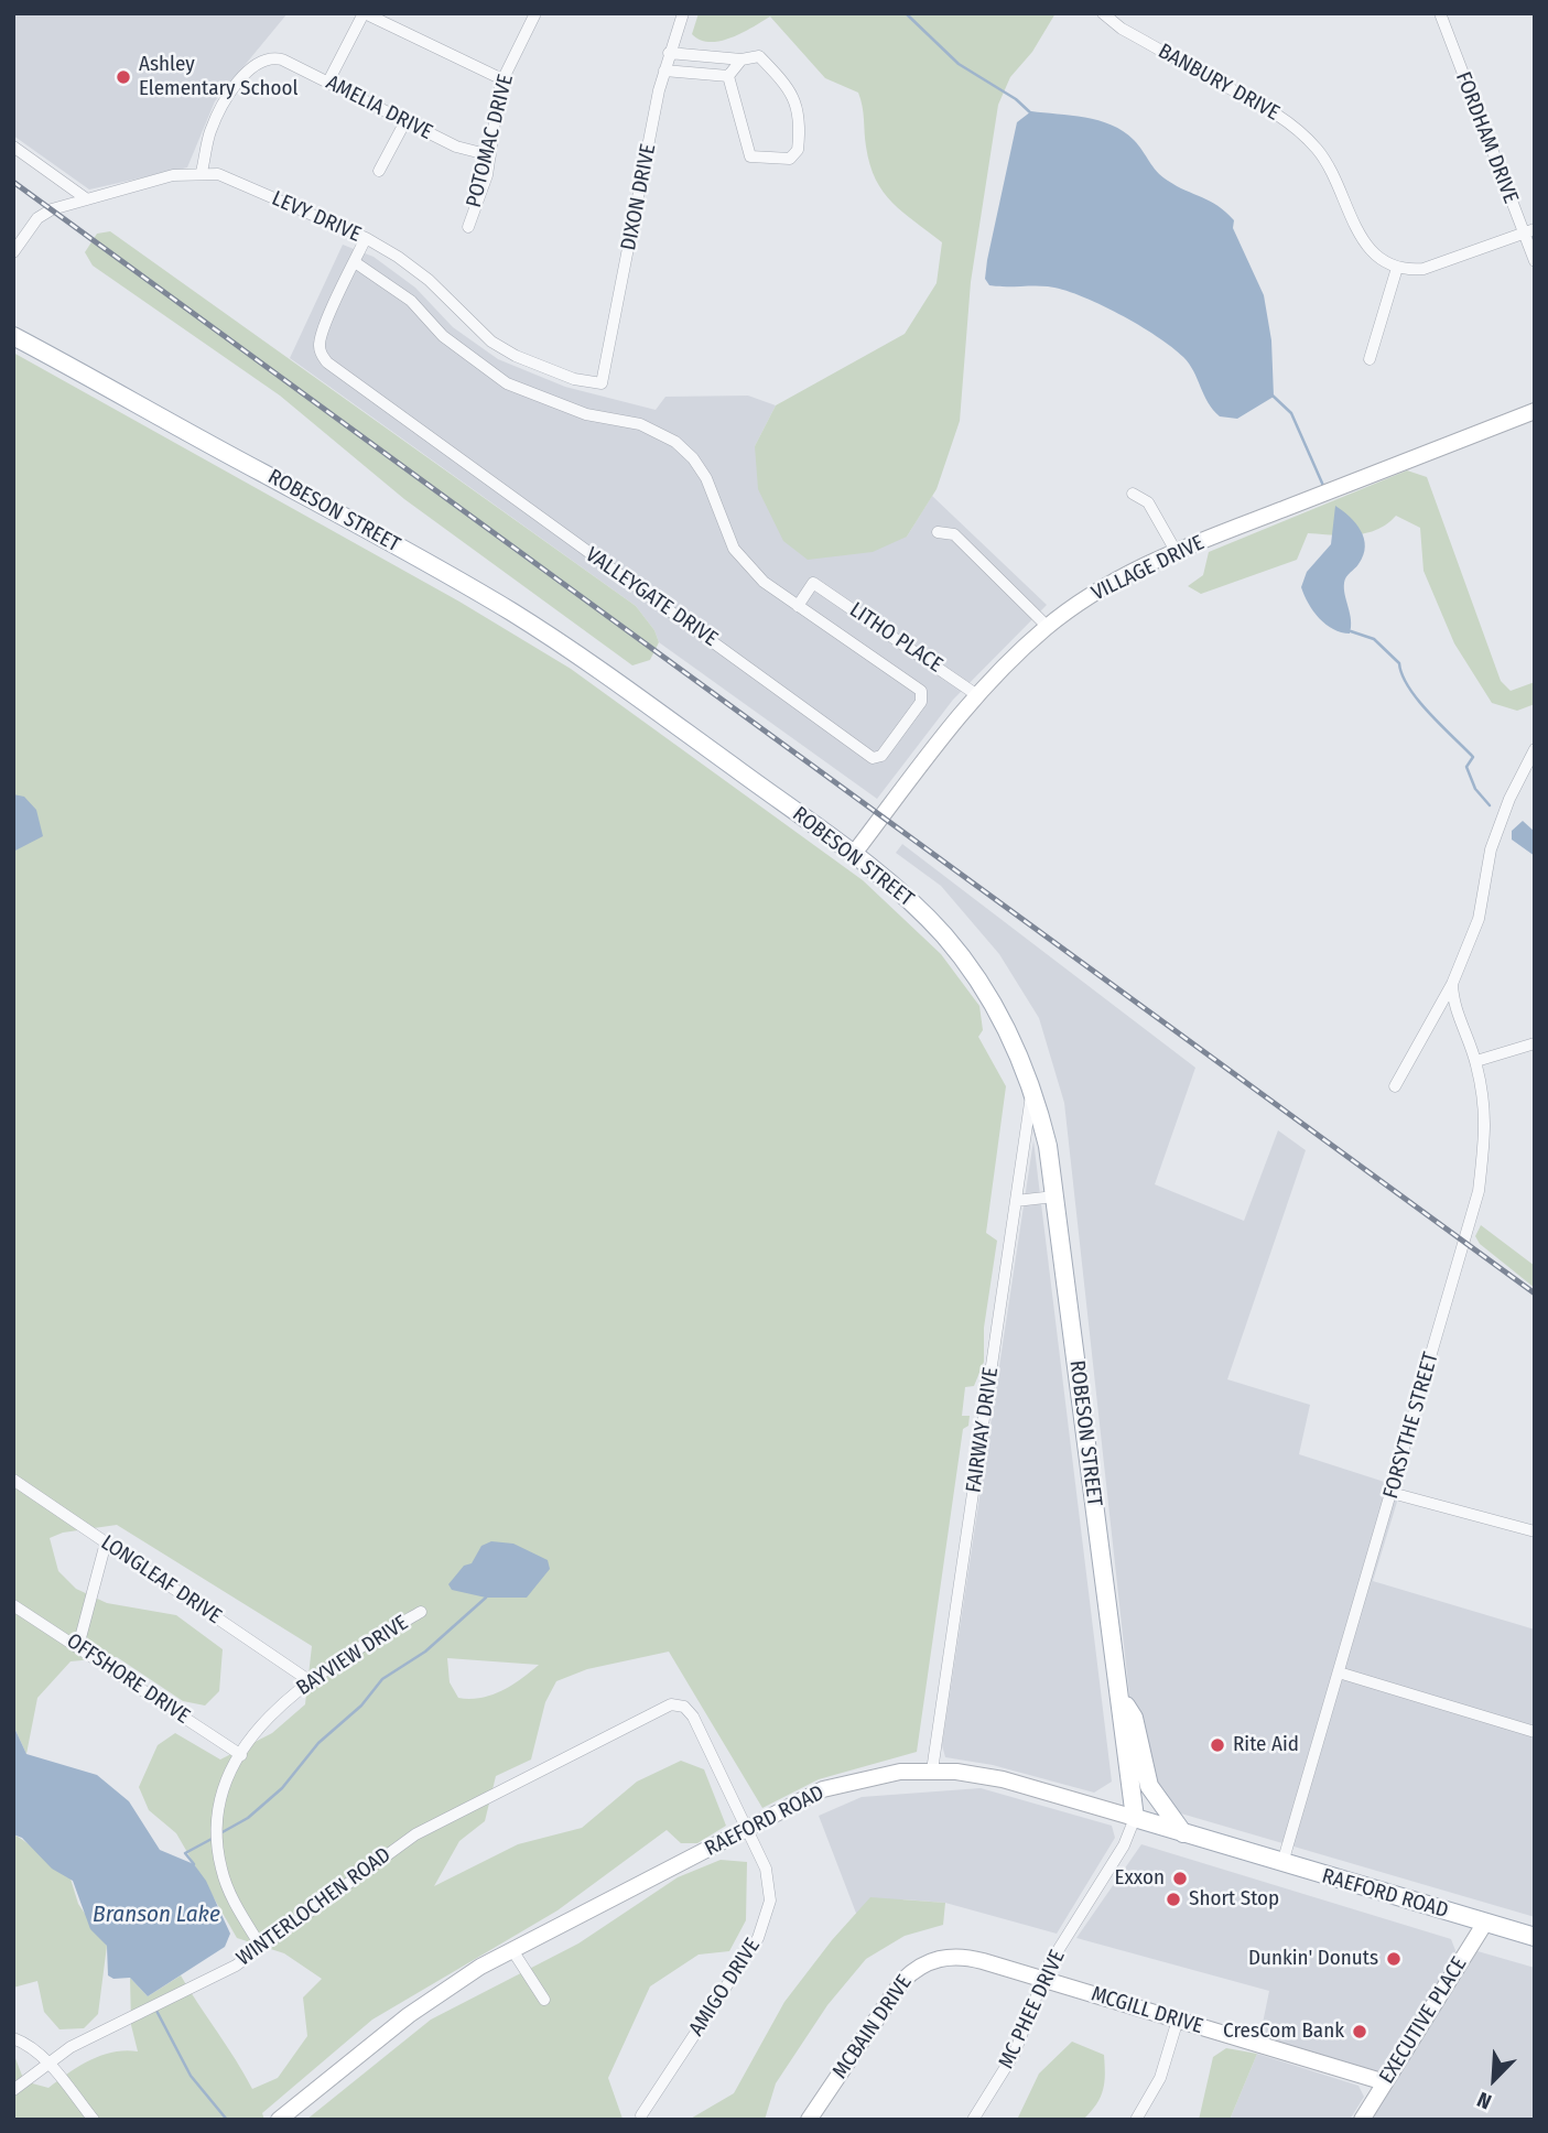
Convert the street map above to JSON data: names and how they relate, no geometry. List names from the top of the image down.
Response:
{
  "streets": {
    "main road": [
      "ROBESON STREET",
      "VILLAGE DRIVE",
      "RAEFORD ROAD",
      "MCGILL DRIVE",
      "EXECUTIVE PLACE",
      "MCBAIN DRIVE"
    ],
    "street": [
      "BANBURY DRIVE",
      "AMELIA DRIVE",
      "FORDHAM DRIVE",
      "POTOMAC DRIVE",
      "DIXON DRIVE",
      "LEVY DRIVE",
      "VALLEYGATE DRIVE",
      "LITHO PLACE",
      "FORSYTHE STREET",
      "FAIRWAY DRIVE",
      "LONGLEAF DRIVE",
      "BAYVIEW DRIVE",
      "OFFSHORE DRIVE",
      "WINTERLOCHEN ROAD",
      "AMIGO DRIVE",
      "MC PHEE DRIVE"
    ]
  },
  "crossings": [
    ["AMELIA DRIVE", "POTOMAC DRIVE"],
    ["AMELIA DRIVE", "LEVY DRIVE"],
    ["DIXON DRIVE", "LEVY DRIVE"],
    ["LEVY DRIVE", "VALLEYGATE DRIVE"],
    ["ROBESON STREET", "VILLAGE DRIVE"],
    ["ROBESON STREET", "FAIRWAY DRIVE"],
    ["ROBESON STREET", "RAEFORD ROAD"],
    ["ROBESON STREET", "MC PHEE DRIVE"],
    ["VILLAGE DRIVE", "LITHO PLACE"],
    ["VALLEYGATE DRIVE", "LITHO PLACE"],
    ["FORSYTHE STREET", "RAEFORD ROAD"],
    ["FAIRWAY DRIVE", "RAEFORD ROAD"],
    ["LONGLEAF DRIVE", "BAYVIEW DRIVE"],
    ["BAYVIEW DRIVE", "OFFSHORE DRIVE"],
    ["BAYVIEW DRIVE", "WINTERLOCHEN ROAD"],
    ["RAEFORD ROAD", "AMIGO DRIVE"],
    ["RAEFORD ROAD", "MC PHEE DRIVE"],
    ["RAEFORD ROAD", "EXECUTIVE PLACE"],
    ["WINTERLOCHEN ROAD", "AMIGO DRIVE"],
    ["MC PHEE DRIVE", "MCGILL DRIVE"],
    ["MC PHEE DRIVE", "MCBAIN DRIVE"],
    ["MCGILL DRIVE", "EXECUTIVE PLACE"],
    ["MCGILL DRIVE", "MCBAIN DRIVE"]
  ],
  "water": ["Branson Lake"],
  "places": [
    "Ashley Elementary School",
    "Rite Aid",
    "Exxon",
    "Short Stop",
    "Dunkin' Donuts",
    "CresCom Bank"
  ],
  "north": "bottom left"
}
